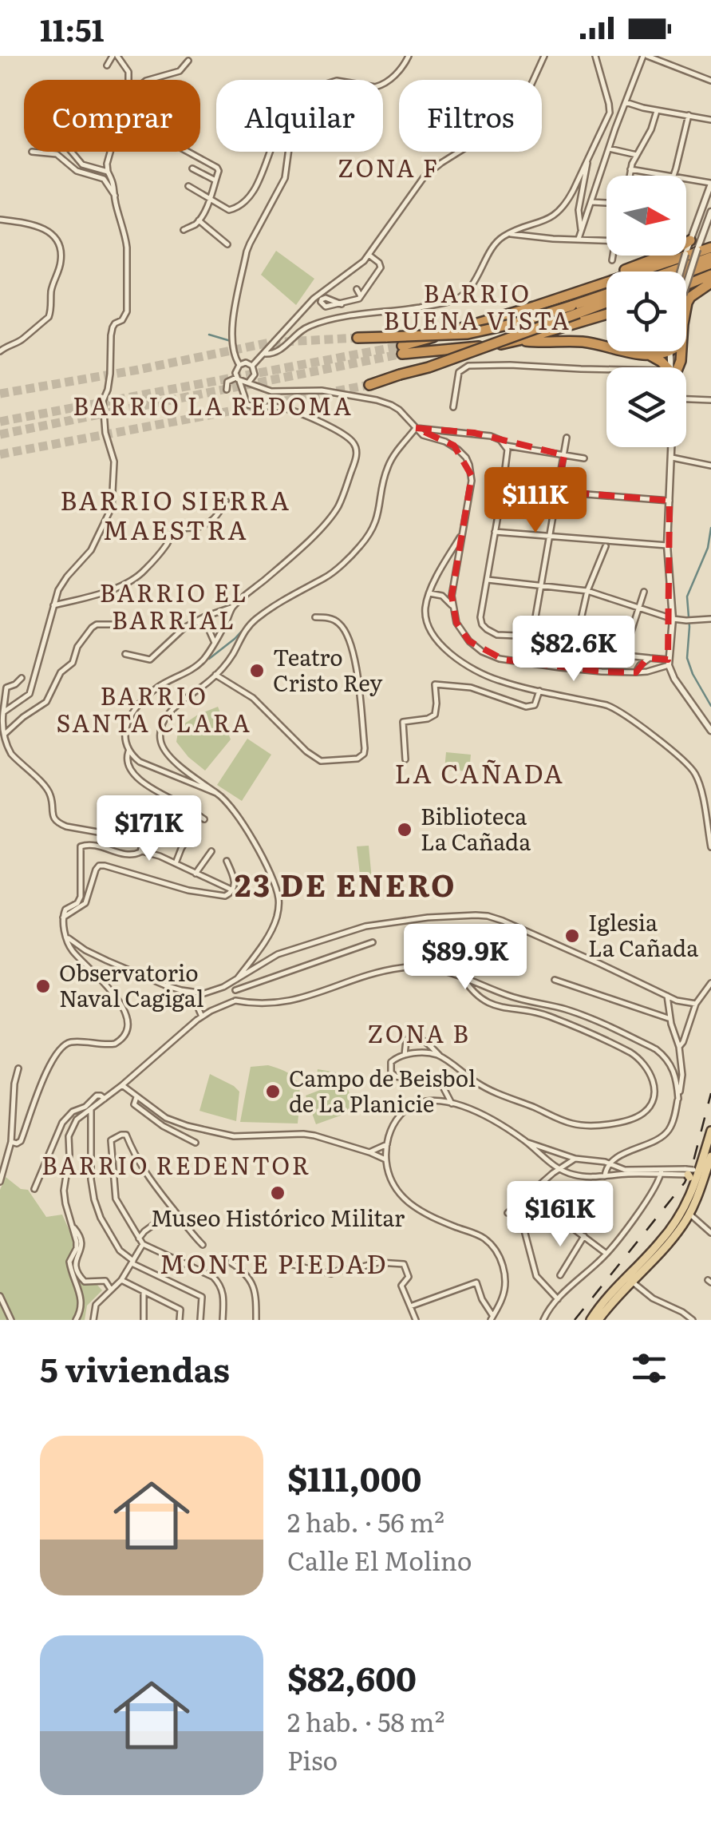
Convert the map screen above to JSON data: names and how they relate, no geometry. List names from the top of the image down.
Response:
{
  "districts": [
    "ZONA F",
    "BARRIO BUENA VISTA",
    "BARRIO LA REDOMA",
    "BARRIO SIERRA MAESTRA",
    "BARRIO EL BARRIAL",
    "BARRIO SANTA CLARA",
    "LA CAÑADA",
    "23 DE ENERO",
    "ZONA B",
    "BARRIO REDENTOR",
    "MONTE PIEDAD"
  ],
  "places": [
    "Teatro Cristo Rey",
    "Biblioteca La Cañada",
    "Iglesia La Cañada",
    "Observatorio Naval Cagigal",
    "Campo de Beisbol de La Planicie",
    "Museo Histórico Militar"
  ],
  "north": "right",
  "page": {
    "status": "11:51",
    "chip": ["Comprar", "Alquilar", "Filtros"],
    "price": [
      "$111K",
      "$82.6K",
      "$171K",
      "$89.9K",
      "$161K"
    ],
    "heading": "5 viviendas",
    "list": [
      {
        "name": "$111,000",
        "note": "2 hab. · 56 m² · Calle El Molino"
      },
      {
        "name": "$82,600",
        "note": "2 hab. · 58 m² · Piso"
      }
    ]
  }
}
